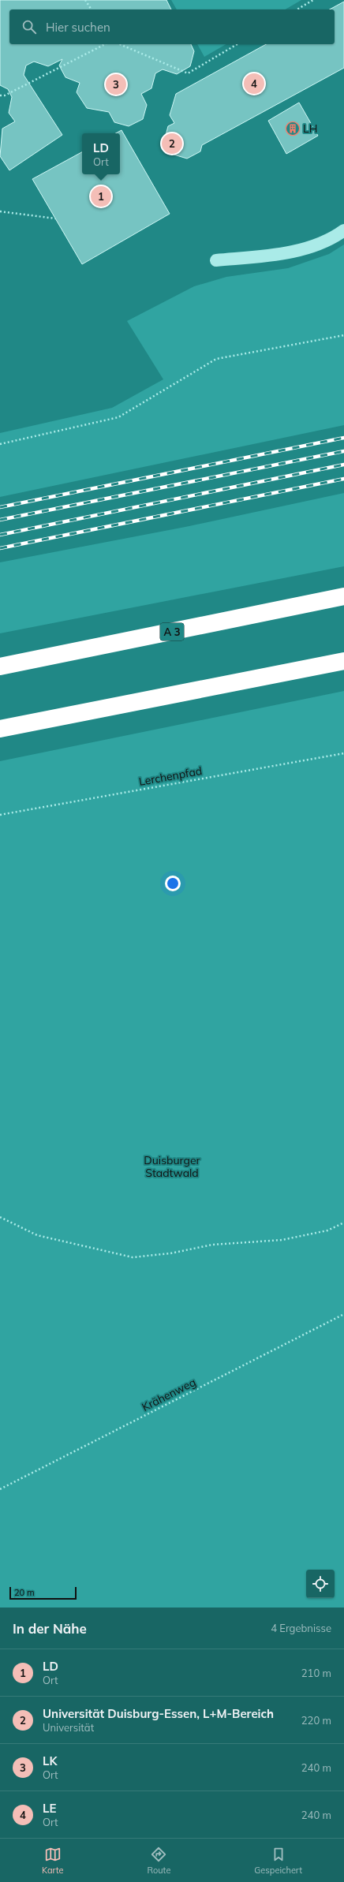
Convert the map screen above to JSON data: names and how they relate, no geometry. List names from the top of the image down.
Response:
{
  "streets": {
    "highway": ["A 3"],
    "path": ["Lerchenpfad", "Krähenweg"]
  },
  "parks": ["Duisburger Stadtwald"],
  "places": {
    "building": ["LH"]
  },
  "scale_bar": "20 m",
  "page": {
    "search": "Hier suchen",
    "pins": [
      "4",
      "3",
      "2",
      "1"
    ],
    "popup": ["LD", "Ort"],
    "scale": "20 m",
    "heading": ["In der Nähe", "4 Ergebnisse"],
    "list": [
      {
        "mark": "1",
        "name": "LD",
        "note": "Ort",
        "value": "210 m"
      },
      {
        "mark": "2",
        "name": "Universität Duisburg-Essen, L+M-Bereich",
        "note": "Universität",
        "value": "220 m"
      },
      {
        "mark": "3",
        "name": "LK",
        "note": "Ort",
        "value": "240 m"
      },
      {
        "mark": "4",
        "name": "LE",
        "note": "Ort",
        "value": "240 m"
      }
    ],
    "nav": ["Karte", "Route", "Gespeichert"]
  }
}
